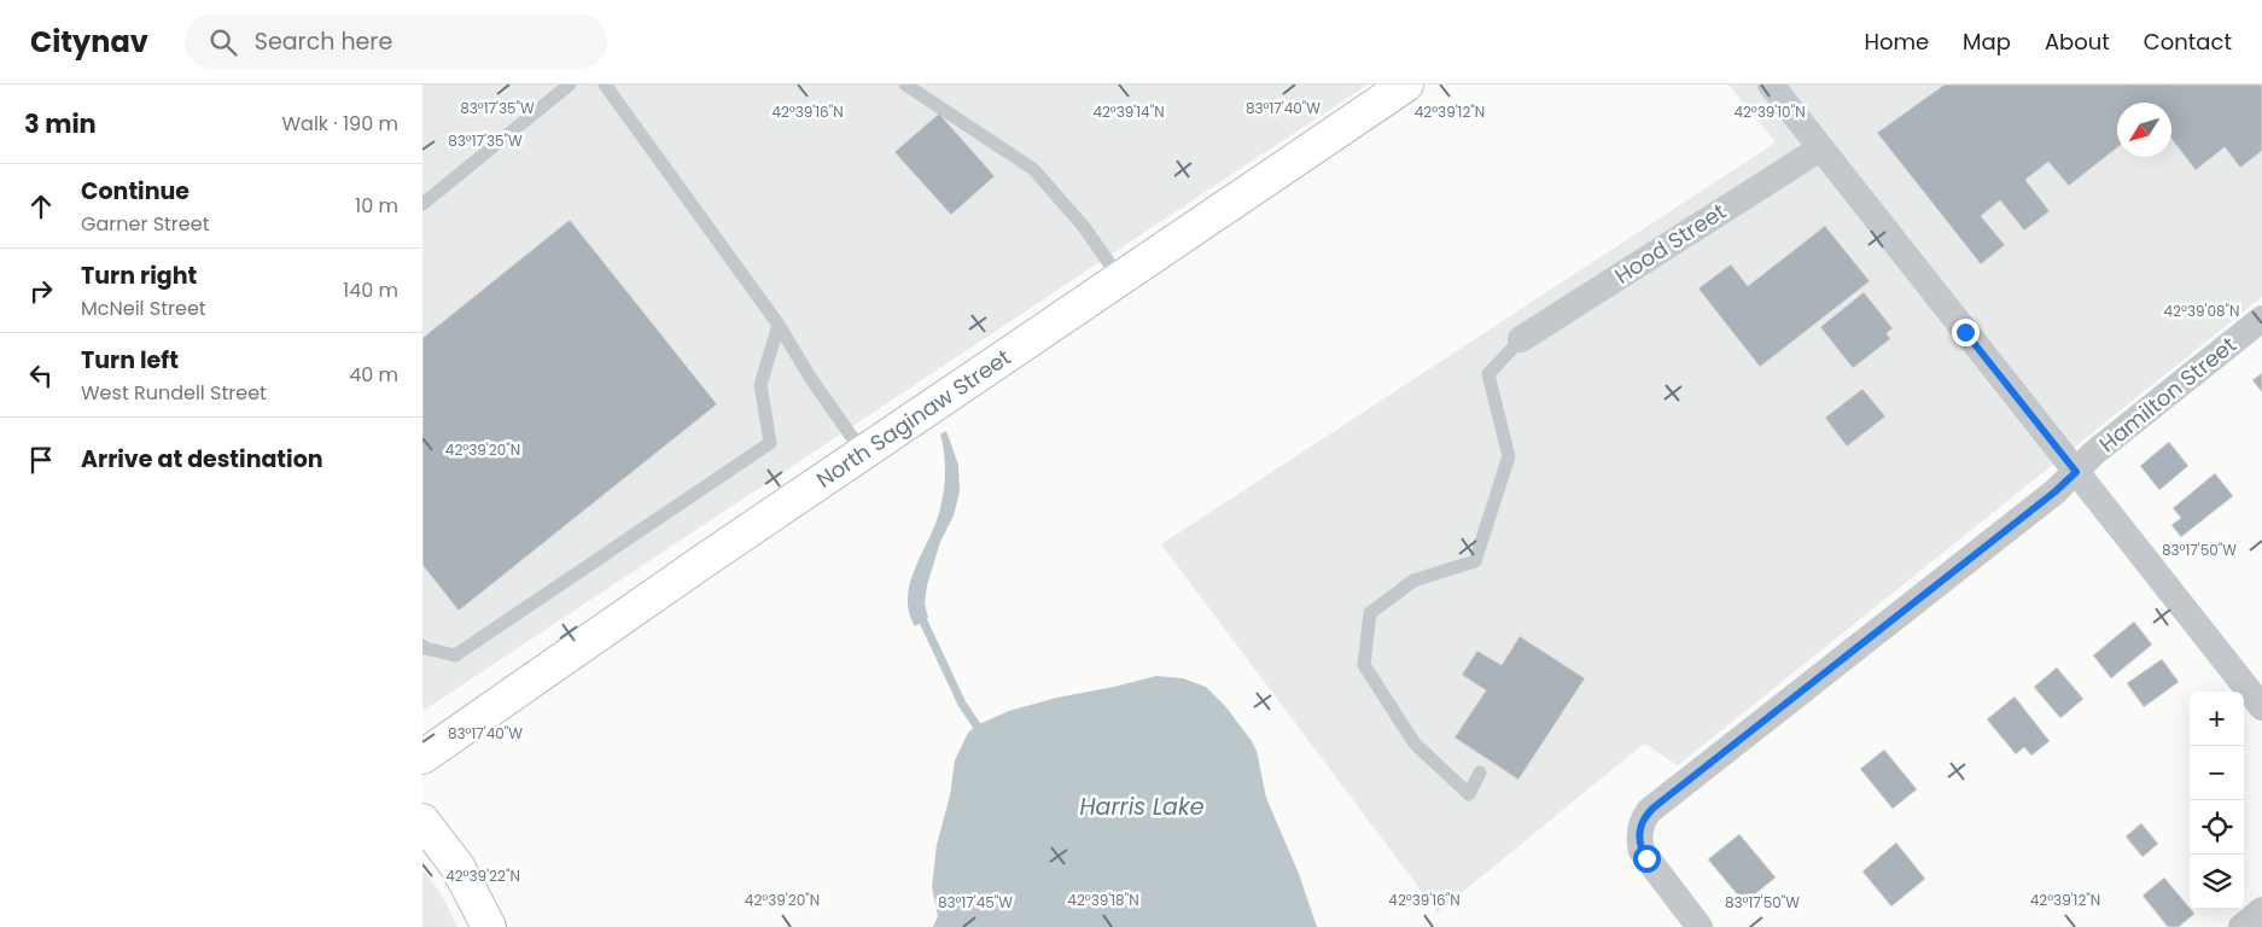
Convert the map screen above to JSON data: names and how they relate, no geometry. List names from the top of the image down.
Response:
{
  "streets": {
    "street": ["Hood Street", "Hamilton Street", "North Saginaw Street"]
  },
  "water": ["Harris Lake"],
  "north": "bottom left",
  "page": {
    "header": "Citynav",
    "search": "Search here",
    "nav": [
      "Home",
      "Map",
      "About",
      "Contact"
    ],
    "heading": ["3 min", "Walk · 190 m"],
    "list": [
      ["Continue", "Garner Street", "10 m"],
      ["Turn right", "McNeil Street", "140 m"],
      ["Turn left", "West Rundell Street", "40 m"],
      "Arrive at destination"
    ],
    "map_buttons": ["+", "−"]
  },
  "coordinates": [
    "83°17'35\"W",
    "83°17'40\"W",
    "42°39'16\"N",
    "42°39'14\"N",
    "42°39'12\"N",
    "42°39'10\"N",
    "42°39'08\"N",
    "42°39'20\"N",
    "83°17'50\"W",
    "42°39'22\"N",
    "42°39'18\"N",
    "83°17'45\"W"
  ]
}
